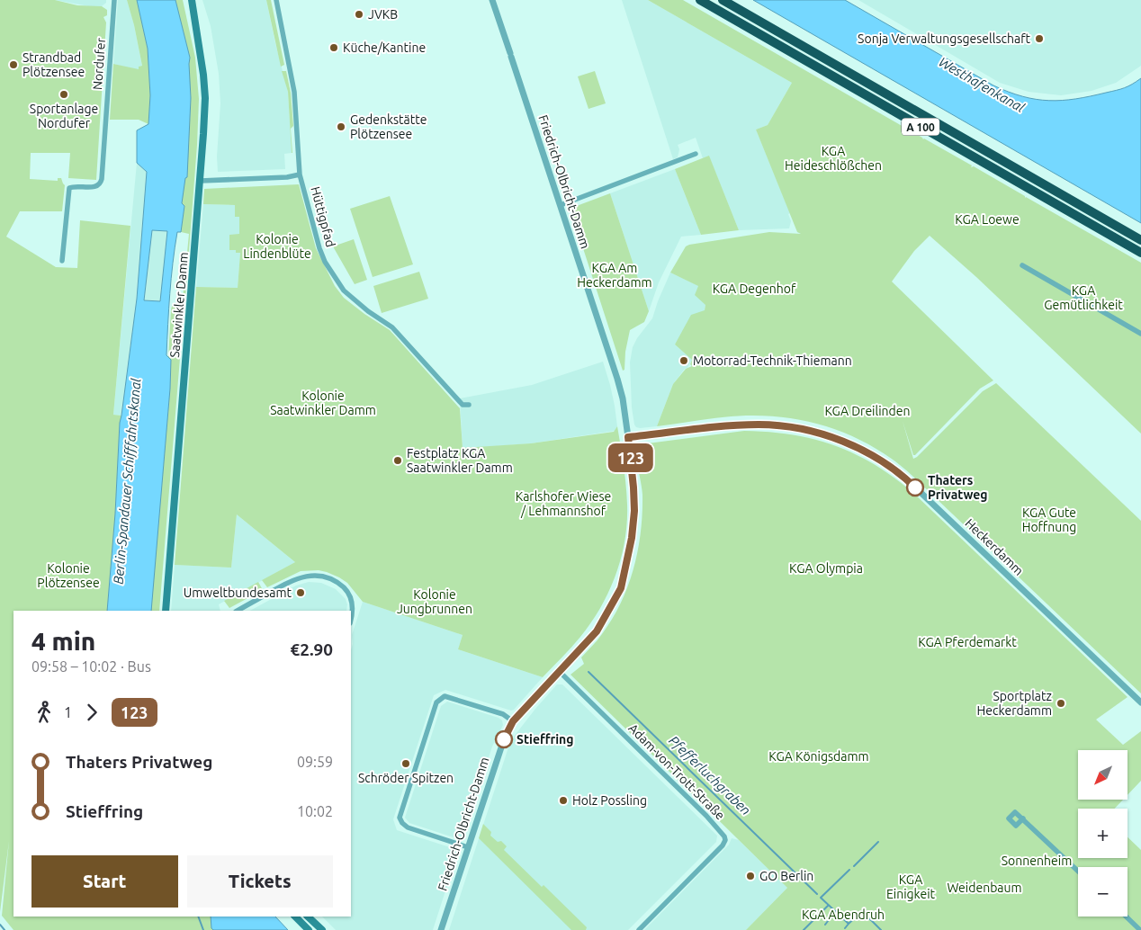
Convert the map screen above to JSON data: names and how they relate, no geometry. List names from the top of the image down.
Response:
{
  "streets": {
    "highway": ["A 100"],
    "main road": ["Saatwinkler Damm"],
    "street": [
      "Nordufer",
      "Friedrich-Olbricht-Damm",
      "Hüttigpfad",
      "Heckerdamm",
      "Adam-von-Trott-Straße"
    ]
  },
  "crossings": [
    ["Friedrich-Olbricht-Damm", "Heckerdamm"],
    ["Friedrich-Olbricht-Damm", "Adam-von-Trott-Straße"]
  ],
  "water": ["Westhafenkanal", "Berlin-Spandauer Schifffahrtskanal", "Pfefferluchgraben"],
  "parks": [
    "KGA Heideschlößchen",
    "KGA Loewe",
    "Kolonie Lindenblüte",
    "KGA Am Heckerdamm",
    "KGA Degenhof",
    "KGA Gemütlichkeit",
    "Kolonie Saatwinkler Damm",
    "KGA Dreilinden",
    "Karlshofer Wiese / Lehmannshof",
    "KGA Gute Hoffnung",
    "Kolonie Plötzensee",
    "KGA Olympia",
    "Kolonie Jungbrunnen",
    "KGA Pferdemarkt",
    "KGA Königsdamm",
    "Sonnenheim",
    "KGA Einigkeit",
    "Weidenbaum",
    "KGA Abendruh"
  ],
  "places": [
    "JVKB",
    "Sonja Verwaltungsgesellschaft",
    "Küche/Kantine",
    "Strandbad Plötzensee",
    "Sportanlage Nordufer",
    "Gedenkstätte Plötzensee",
    "Motorrad-Technik-Thiemann",
    "Festplatz KGA Saatwinkler Damm",
    "Thaters Privatweg",
    "Umweltbundesamt",
    "Sportplatz Heckerdamm",
    "Stieffring",
    "Schröder Spitzen",
    "Holz Possling",
    "GO Berlin"
  ],
  "lines": ["bus line 123"],
  "north": "bottom left",
  "page": {
    "on_map": "123",
    "heading": ["4 min", "09:58 – 10:02 · Bus", "€2.90"],
    "legs": ["1", "123"],
    "list": [
      {
        "name": "Thaters Privatweg",
        "value": "09:59"
      },
      {
        "name": "Stieffring",
        "value": "10:02"
      }
    ],
    "map_buttons": ["+", "−"],
    "buttons": ["Start", "Tickets"]
  }
}
